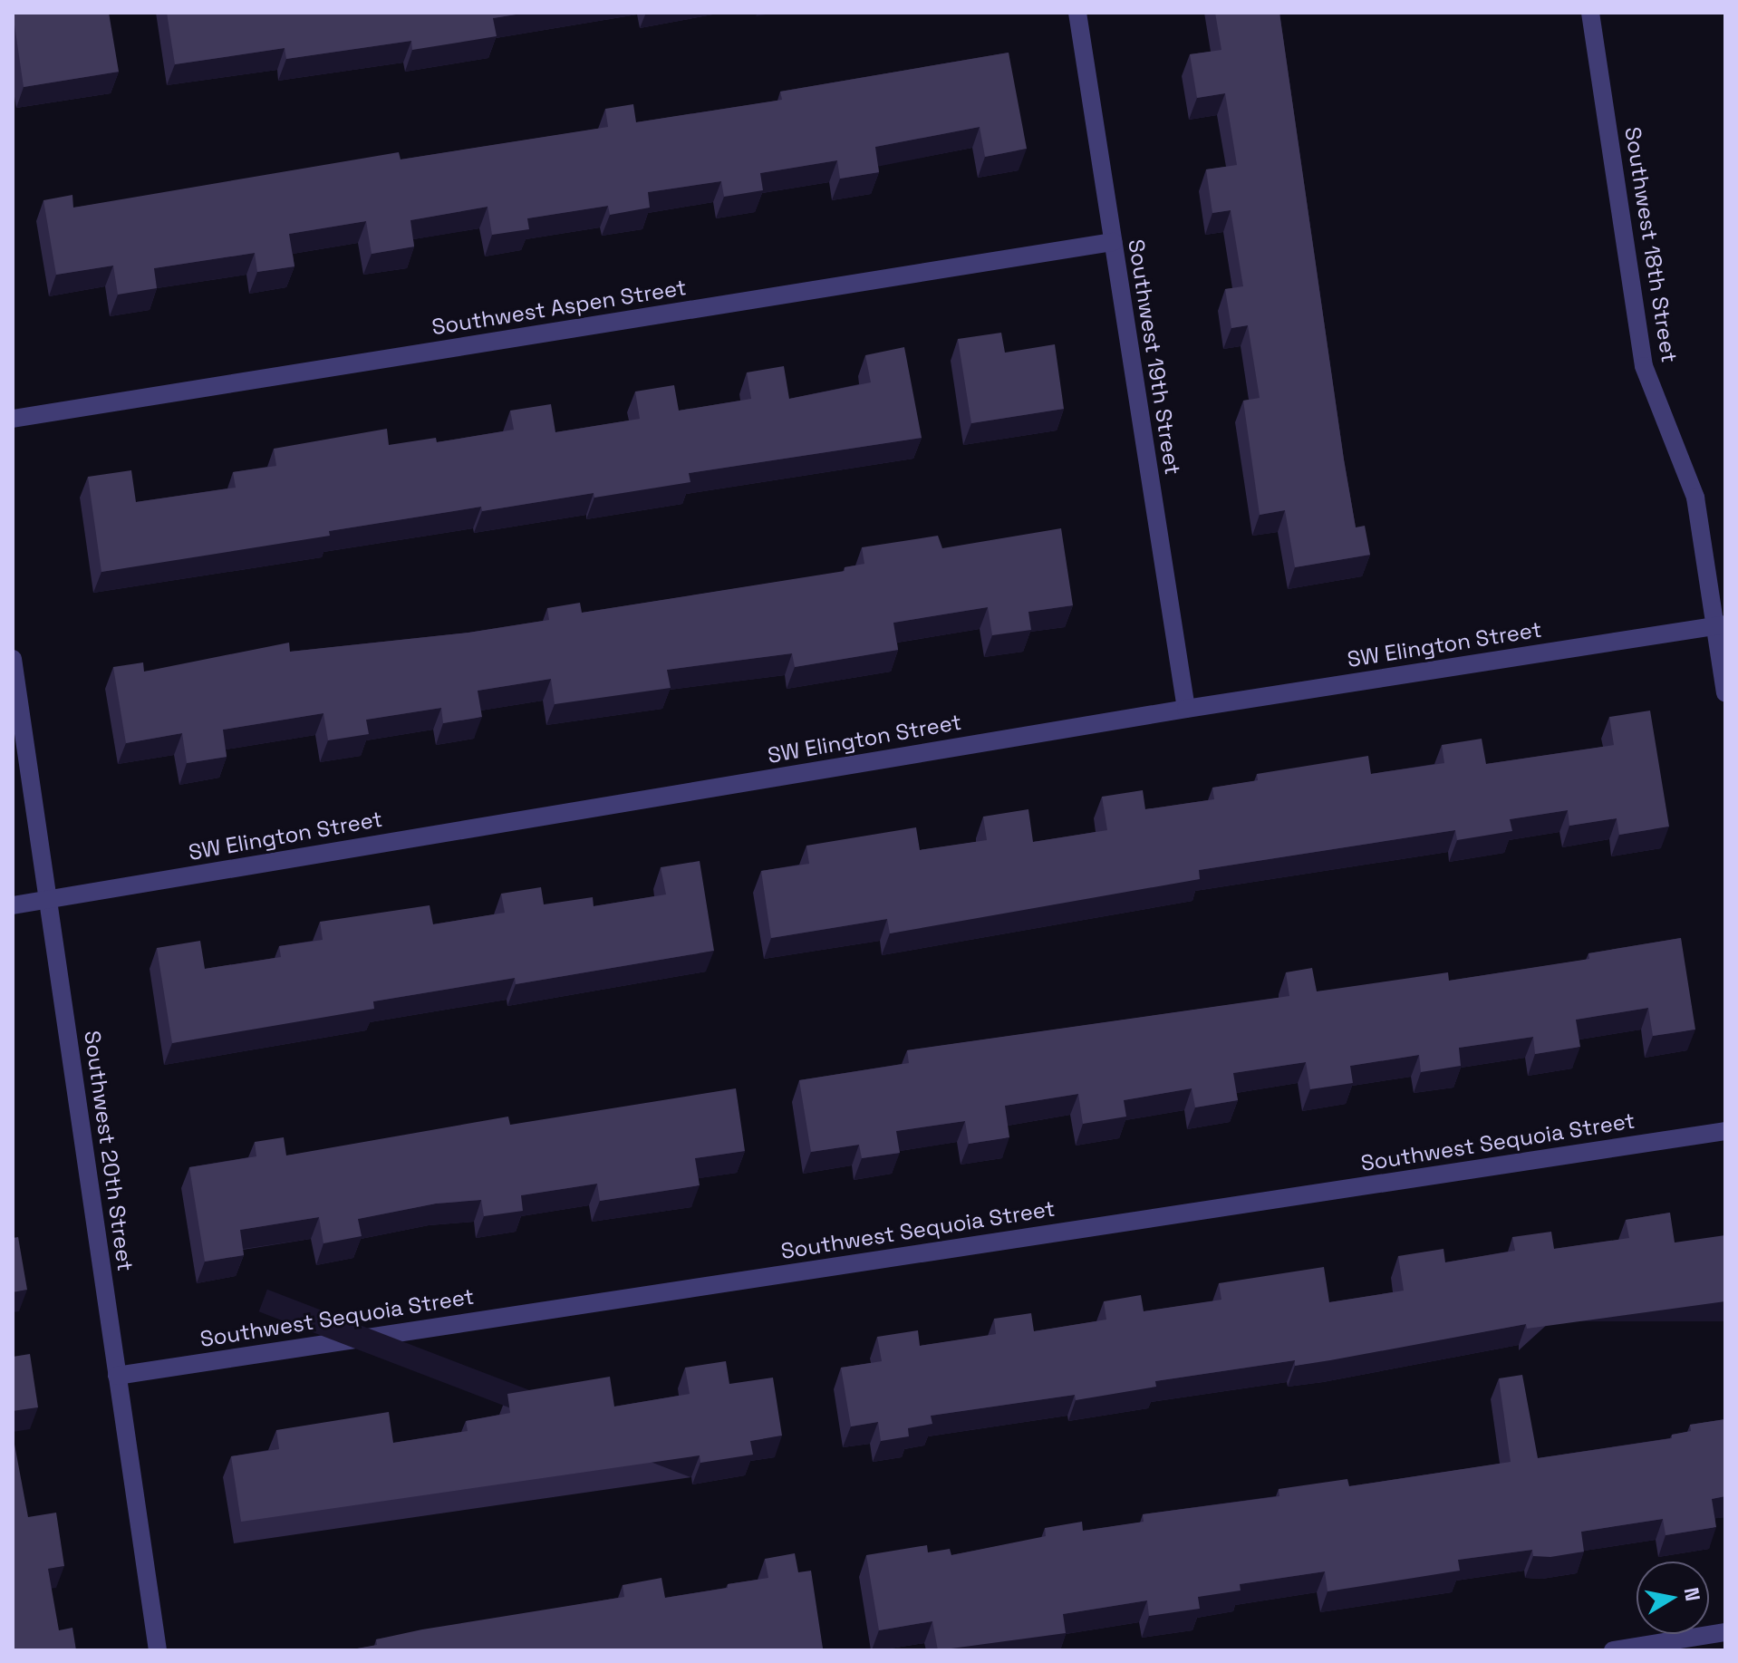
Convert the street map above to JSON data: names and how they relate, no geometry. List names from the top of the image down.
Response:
{
  "streets": {
    "street": [
      "Southwest 18th Street",
      "Southwest Aspen Street",
      "Southwest 19th Street",
      "SW Elington Street",
      "Southwest Sequoia Street",
      "Southwest 20th Street"
    ]
  },
  "crossings": [
    ["Southwest 18th Street", "SW Elington Street"],
    ["Southwest Aspen Street", "Southwest 19th Street"],
    ["Southwest 19th Street", "SW Elington Street"],
    ["SW Elington Street", "Southwest 20th Street"],
    ["Southwest Sequoia Street", "Southwest 20th Street"]
  ],
  "north": "right"
}
